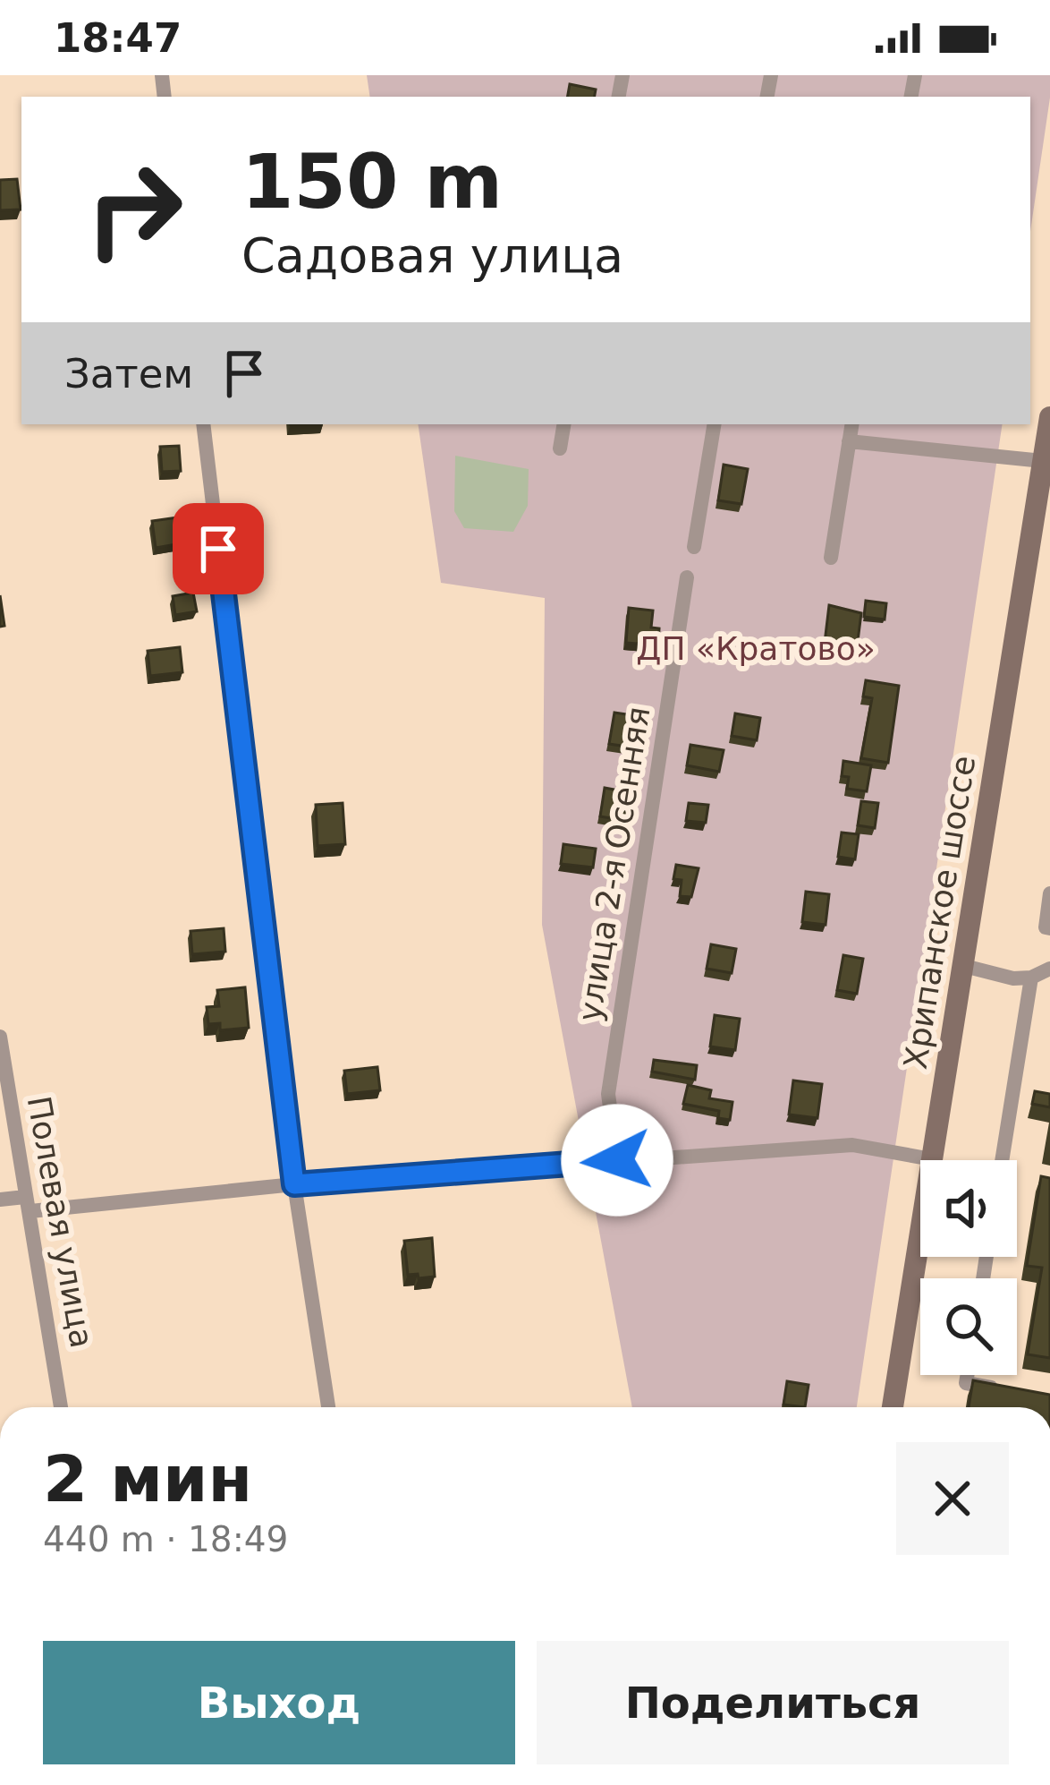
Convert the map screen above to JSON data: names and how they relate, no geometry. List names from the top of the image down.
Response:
{
  "streets": {
    "main road": ["Хрипанское шоссе"],
    "street": ["улица 2-я Осенняя", "Полевая улица"]
  },
  "parks": ["ДП «Кратово»"],
  "page": {
    "status": "18:47",
    "turn": ["150 m", "Садовая улица"],
    "then": "Затем",
    "heading": ["2 мин", "440 m · 18:49"],
    "buttons": ["Выход", "Поделиться"]
  }
}
